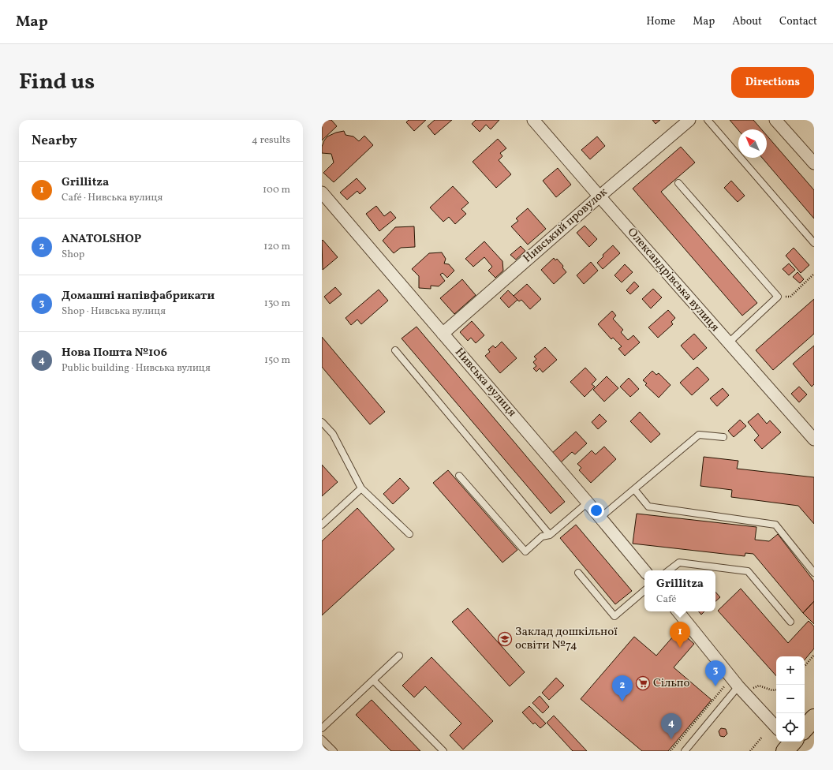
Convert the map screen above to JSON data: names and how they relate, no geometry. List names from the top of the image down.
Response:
{
  "streets": {
    "street": ["Нивський провулок", "Олександрівська вулиця", "Нивська вулиця"]
  },
  "crossings": [
    ["Нивський провулок", "Олександрівська вулиця"],
    ["Нивський провулок", "Нивська вулиця"]
  ],
  "places": {
    "school or university": ["Заклад дошкільної освіти №74"],
    "supermarket": ["Сільпо"]
  },
  "north": "top left",
  "page": {
    "header": "Map",
    "nav": [
      "Home",
      "Map",
      "About",
      "Contact"
    ],
    "title": "Find us",
    "buttons": "Directions",
    "heading": ["Nearby", "4 results"],
    "list": [
      {
        "mark": "1",
        "name": "Grillitza",
        "note": "Café · Нивська вулиця",
        "value": "100 m"
      },
      {
        "mark": "2",
        "name": "ANATOLSHOP",
        "note": "Shop",
        "value": "120 m"
      },
      {
        "mark": "3",
        "name": "Домашні напівфабрикати",
        "note": "Shop · Нивська вулиця",
        "value": "130 m"
      },
      {
        "mark": "4",
        "name": "Нова Пошта №106",
        "note": "Public building · Нивська вулиця",
        "value": "150 m"
      }
    ],
    "popup": ["Grillitza", "Café"],
    "pins": [
      "1",
      "3",
      "2",
      "4"
    ],
    "map_buttons": ["+", "−"]
  }
}
